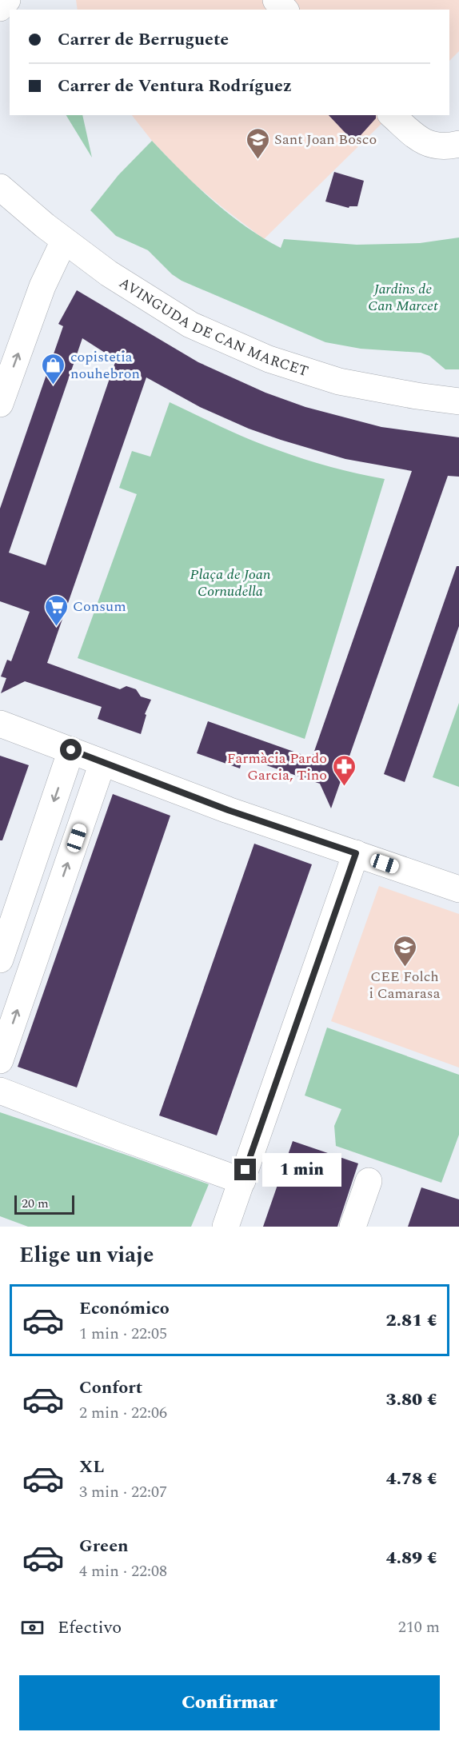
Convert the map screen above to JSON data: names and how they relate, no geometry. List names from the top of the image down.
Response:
{
  "streets": {
    "street": ["AVINGUDA DE CAN MARCET"]
  },
  "parks": ["Jardins de Can Marcet", "Plaça de Joan Cornudella"],
  "places": {
    "school or university": ["Sant Joan Bosco", "CEE Folch i Camarasa"],
    "shop": ["copistetia nouhebron"],
    "supermarket": ["Consum"],
    "pharmacy": ["Farmàcia Pardo Garcia, Tino"]
  },
  "scale_bar": "20 m",
  "page": {
    "banner": ["Carrer de Berruguete", "Carrer de Ventura Rodríguez"],
    "bubble": "1 min",
    "scale": "20 m",
    "heading": "Elige un viaje",
    "list": [
      {
        "name": "Económico",
        "note": "1 min · 22:05",
        "value": "2.81 €"
      },
      {
        "name": "Confort",
        "note": "2 min · 22:06",
        "value": "3.80 €"
      },
      {
        "name": "XL",
        "note": "3 min · 22:07",
        "value": "4.78 €"
      },
      {
        "name": "Green",
        "note": "4 min · 22:08",
        "value": "4.89 €"
      }
    ],
    "pay": ["Efectivo", "210 m"],
    "buttons": "Confirmar"
  }
}
